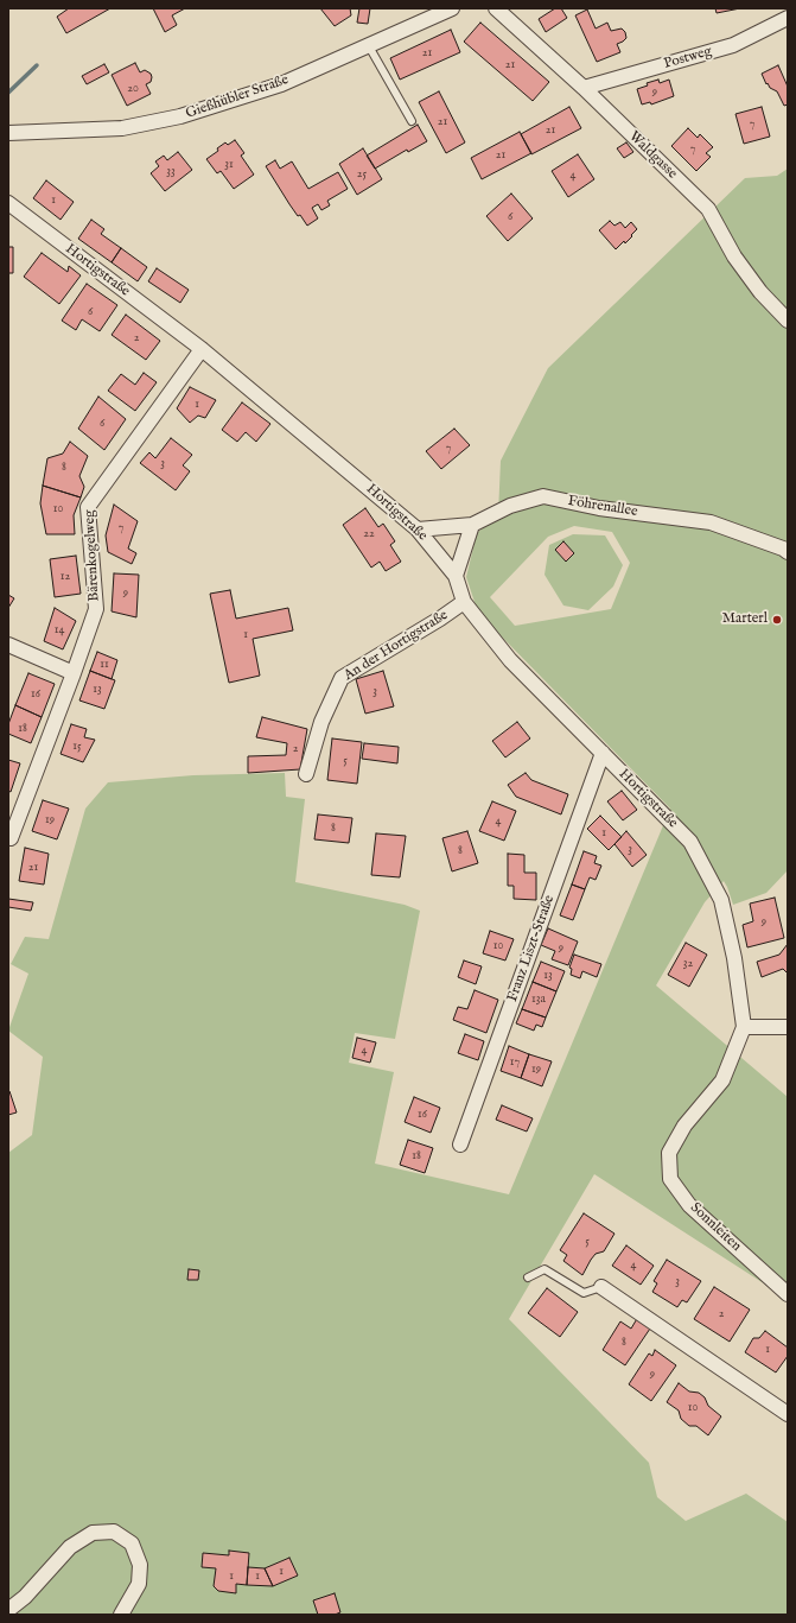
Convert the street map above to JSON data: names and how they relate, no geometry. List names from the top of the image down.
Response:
{
  "streets": {
    "street": [
      "Postweg",
      "Gießhübler Straße",
      "Waldgasse",
      "Hortigstraße",
      "Föhrenallee",
      "Bärenkogelweg",
      "An der Hortigstraße",
      "Franz Liszt-Straße",
      "Sonnleiten"
    ]
  },
  "crossings": [
    ["Postweg", "Waldgasse"],
    ["Hortigstraße", "Föhrenallee"],
    ["Hortigstraße", "Bärenkogelweg"],
    ["Hortigstraße", "An der Hortigstraße"],
    ["Hortigstraße", "Franz Liszt-Straße"],
    ["Hortigstraße", "Sonnleiten"]
  ],
  "places": ["Marterl"],
  "house_numbers": [
    "21",
    "21",
    "20",
    "9",
    "21",
    "7",
    "21",
    "7",
    "21",
    "31",
    "33",
    "25",
    "4",
    "1",
    "6",
    "6",
    "2",
    "1",
    "6",
    "7",
    "3",
    "8",
    "10",
    "7",
    "22",
    "12",
    "9",
    "14",
    "1",
    "11",
    "13",
    "3",
    "16",
    "18",
    "15",
    "2",
    "5",
    "19",
    "4",
    "8",
    "1",
    "3",
    "8",
    "21",
    "9",
    "10",
    "9",
    "32",
    "13",
    "13a",
    "4",
    "17",
    "19",
    "16",
    "18",
    "5",
    "4",
    "3",
    "2",
    "8",
    "1",
    "9",
    "10",
    "1",
    "1",
    "1"
  ]
}
